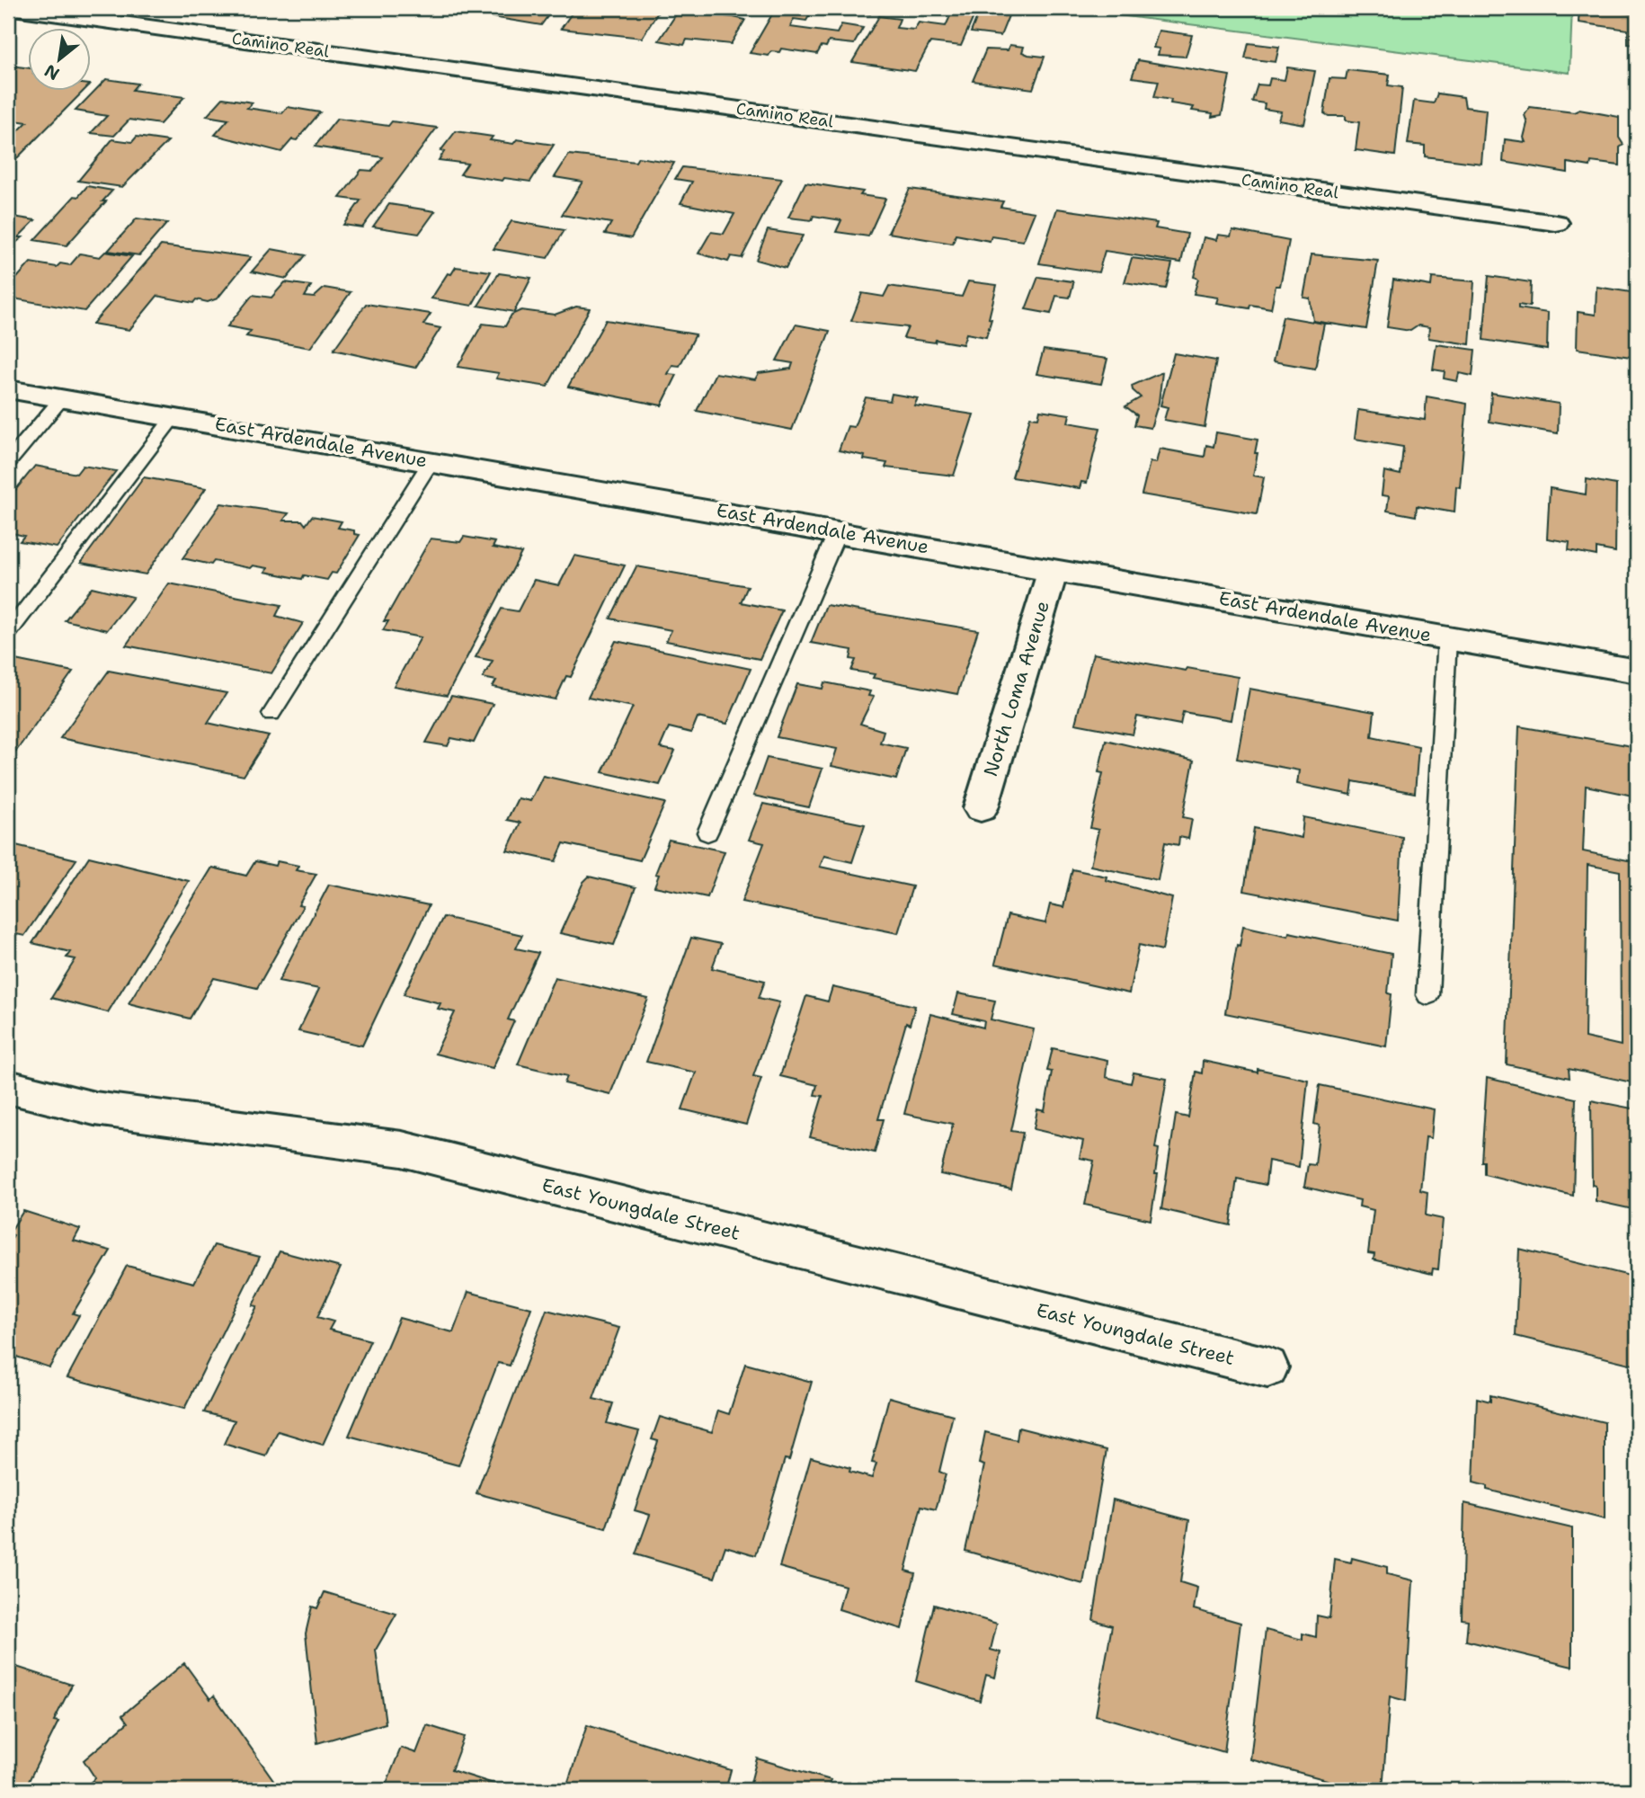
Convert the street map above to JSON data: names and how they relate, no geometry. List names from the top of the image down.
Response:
{
  "streets": {
    "street": [
      "Camino Real",
      "East Ardendale Avenue",
      "North Loma Avenue",
      "East Youngdale Street"
    ]
  },
  "crossings": [
    ["East Ardendale Avenue", "North Loma Avenue"]
  ],
  "north": "bottom left"
}
